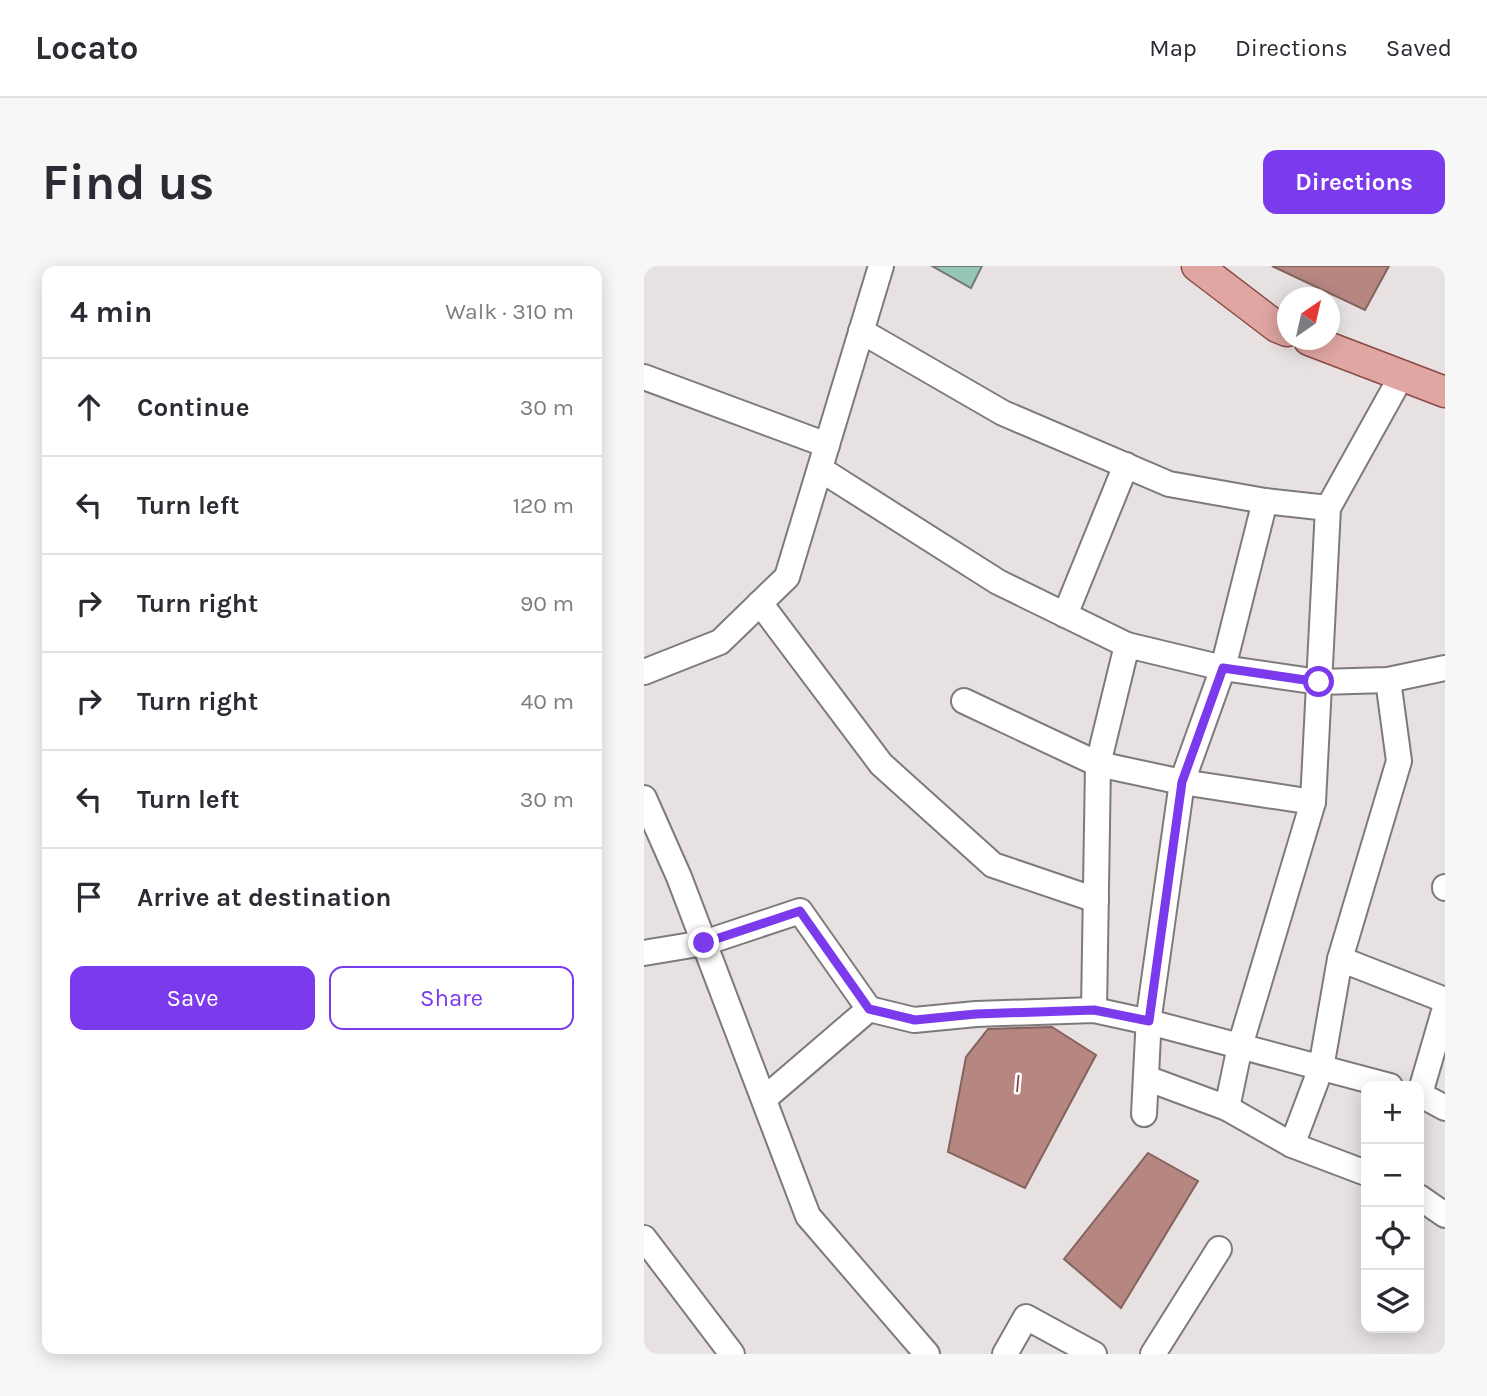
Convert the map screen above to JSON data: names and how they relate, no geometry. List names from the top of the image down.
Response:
{
  "water": ["l"],
  "north": "top right",
  "page": {
    "header": "Locato",
    "nav": ["Map", "Directions", "Saved"],
    "buttons": [
      "Directions",
      ["Save", "Share"]
    ],
    "title": "Find us",
    "heading": ["4 min", "Walk · 310 m"],
    "list": [
      ["Continue", "30 m"],
      ["Turn left", "120 m"],
      ["Turn right", "90 m"],
      ["Turn right", "40 m"],
      ["Turn left", "30 m"],
      "Arrive at destination"
    ],
    "map_buttons": ["+", "−"]
  }
}
